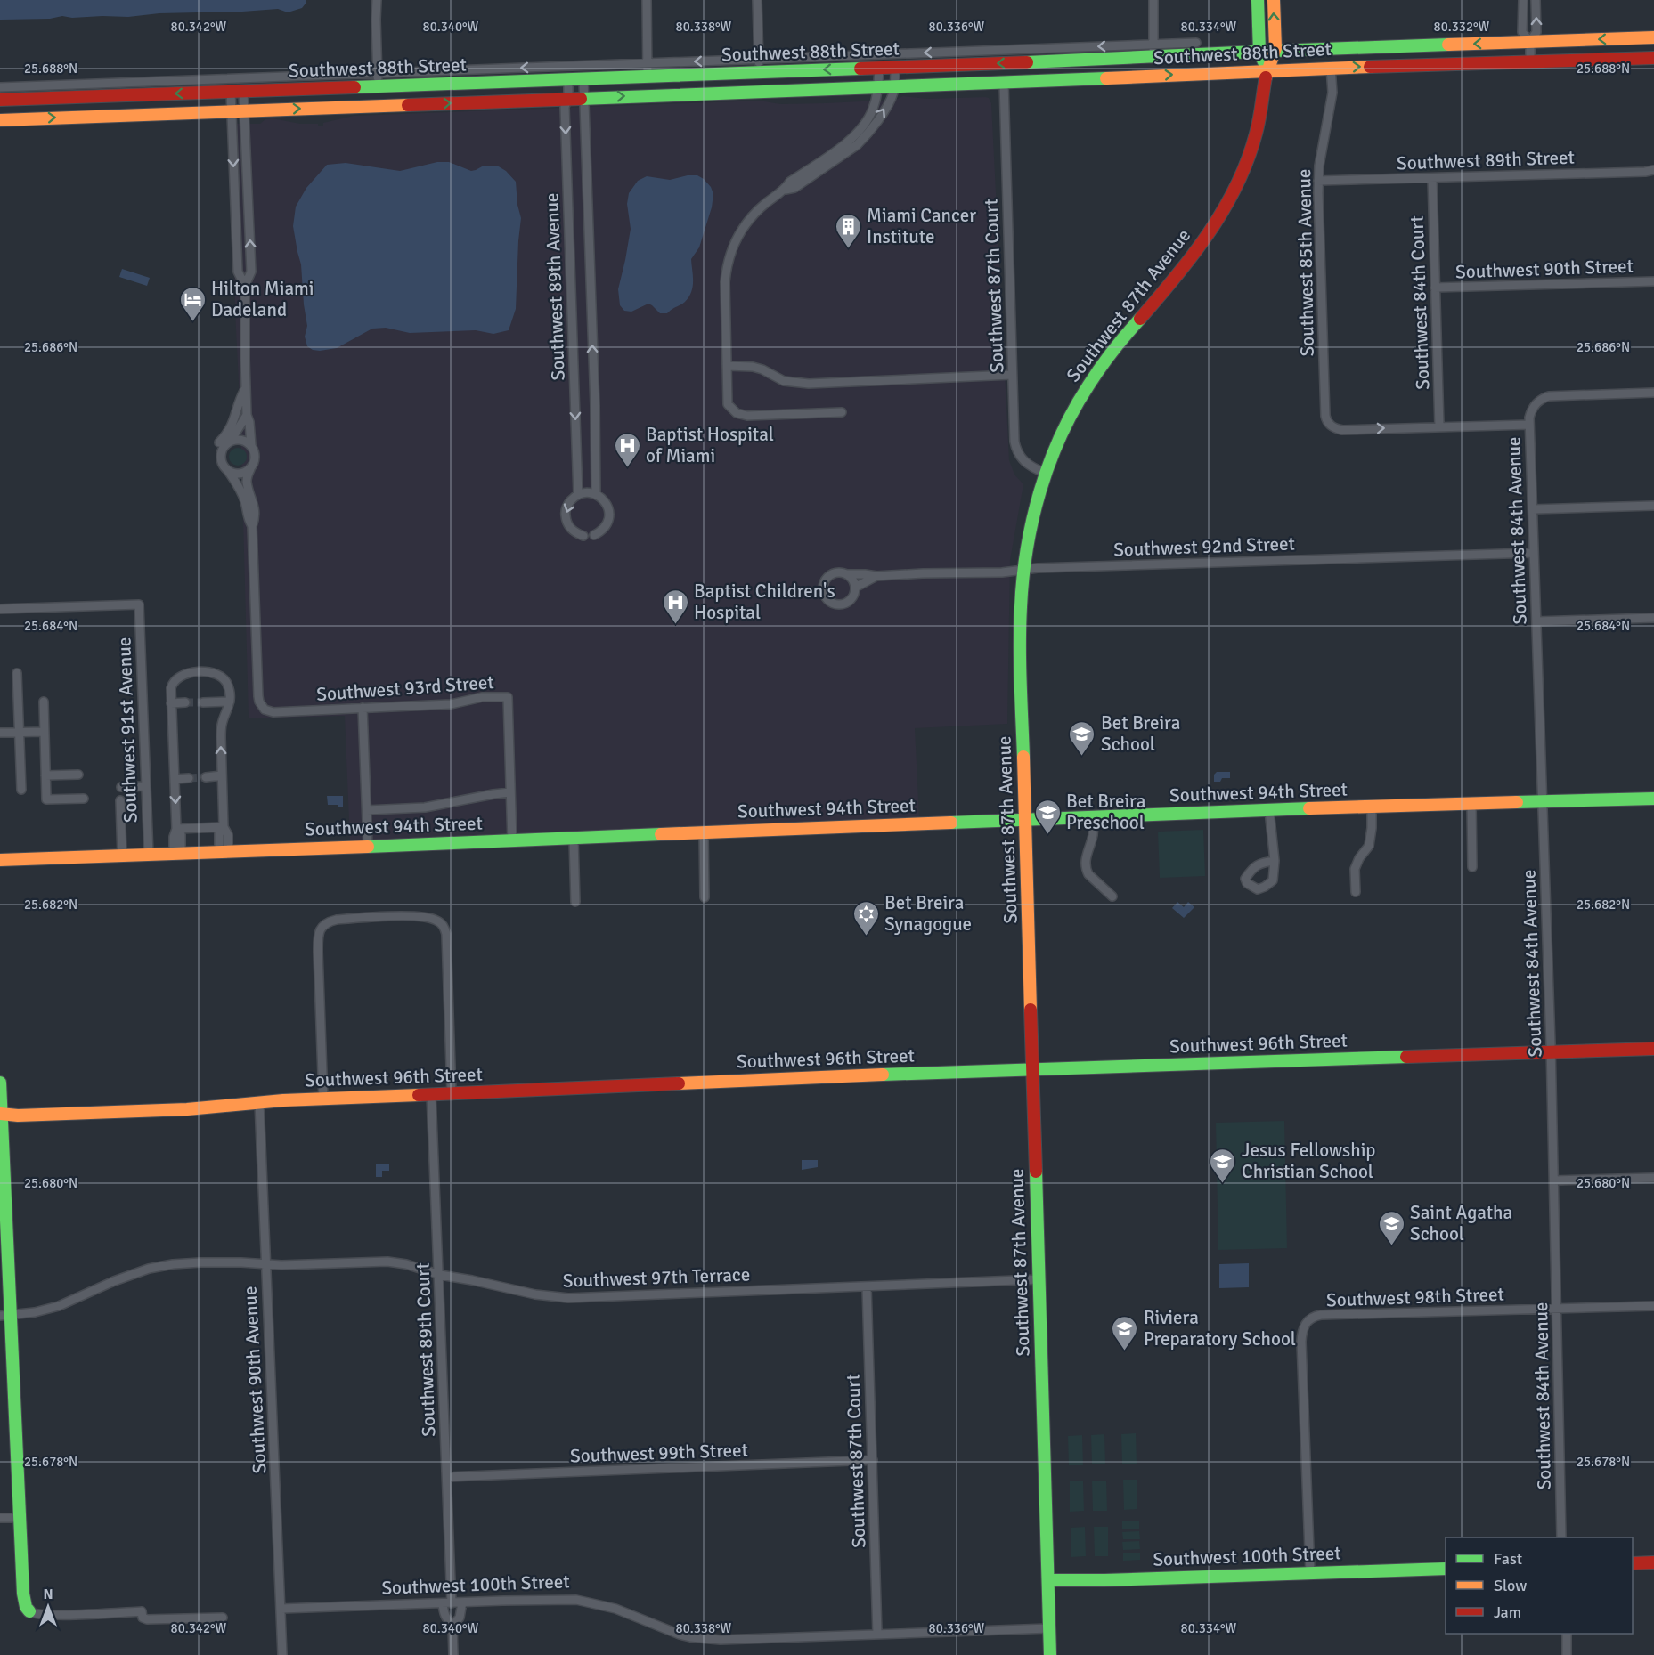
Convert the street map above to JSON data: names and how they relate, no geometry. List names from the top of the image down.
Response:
{
  "streets": {
    "main road": [
      "Southwest 88th Street",
      "Southwest 87th Avenue",
      "Southwest 94th Street",
      "Southwest 96th Street",
      "Southwest 100th Street"
    ],
    "street": [
      "Southwest 89th Street",
      "Southwest 85th Avenue",
      "Southwest 90th Street",
      "Southwest 87th Court",
      "Southwest 89th Avenue",
      "Southwest 84th Court",
      "Southwest 84th Avenue",
      "Southwest 92nd Street",
      "Southwest 93rd Street",
      "Southwest 91st Avenue",
      "Southwest 97th Terrace",
      "Southwest 98th Street",
      "Southwest 89th Court",
      "Southwest 90th Avenue",
      "Southwest 99th Street"
    ]
  },
  "crossings": [
    ["Southwest 88th Street", "Southwest 85th Avenue"],
    ["Southwest 88th Street", "Southwest 87th Court"],
    ["Southwest 88th Street", "Southwest 89th Avenue"],
    ["Southwest 88th Street", "Southwest 87th Avenue"],
    ["Southwest 89th Street", "Southwest 85th Avenue"],
    ["Southwest 89th Street", "Southwest 84th Court"],
    ["Southwest 85th Avenue", "Southwest 84th Court"],
    ["Southwest 90th Street", "Southwest 84th Court"],
    ["Southwest 87th Court", "Southwest 87th Avenue"],
    ["Southwest 87th Court", "Southwest 97th Terrace"],
    ["Southwest 87th Court", "Southwest 99th Street"],
    ["Southwest 87th Court", "Southwest 100th Street"],
    ["Southwest 87th Avenue", "Southwest 92nd Street"],
    ["Southwest 87th Avenue", "Southwest 94th Street"],
    ["Southwest 87th Avenue", "Southwest 96th Street"],
    ["Southwest 87th Avenue", "Southwest 97th Terrace"],
    ["Southwest 87th Avenue", "Southwest 100th Street"],
    ["Southwest 84th Avenue", "Southwest 92nd Street"],
    ["Southwest 84th Avenue", "Southwest 94th Street"],
    ["Southwest 84th Avenue", "Southwest 96th Street"],
    ["Southwest 84th Avenue", "Southwest 98th Street"],
    ["Southwest 91st Avenue", "Southwest 94th Street"],
    ["Southwest 96th Street", "Southwest 89th Court"],
    ["Southwest 96th Street", "Southwest 90th Avenue"],
    ["Southwest 97th Terrace", "Southwest 89th Court"],
    ["Southwest 97th Terrace", "Southwest 90th Avenue"],
    ["Southwest 98th Street", "Southwest 100th Street"],
    ["Southwest 89th Court", "Southwest 99th Street"],
    ["Southwest 89th Court", "Southwest 100th Street"],
    ["Southwest 90th Avenue", "Southwest 100th Street"]
  ],
  "places": {
    "building": ["Miami Cancer Institute"],
    "hotel": ["Hilton Miami Dadeland"],
    "hospital": ["Baptist Hospital of Miami", "Baptist Children's Hospital"],
    "school or university": [
      "Bet Breira School",
      "Bet Breira Preschool",
      "Jesus Fellowship Christian School",
      "Saint Agatha School",
      "Riviera Preparatory School"
    ],
    "synagogue": ["Bet Breira Synagogue"]
  },
  "legend": ["Fast", "Slow", "Jam"],
  "north": "top",
  "coordinates": [
    "80.342°W",
    "80.340°W",
    "80.338°W",
    "80.336°W",
    "80.334°W",
    "80.332°W",
    "25.688°N",
    "25.686°N",
    "25.684°N",
    "25.682°N",
    "25.680°N",
    "25.678°N"
  ]
}
